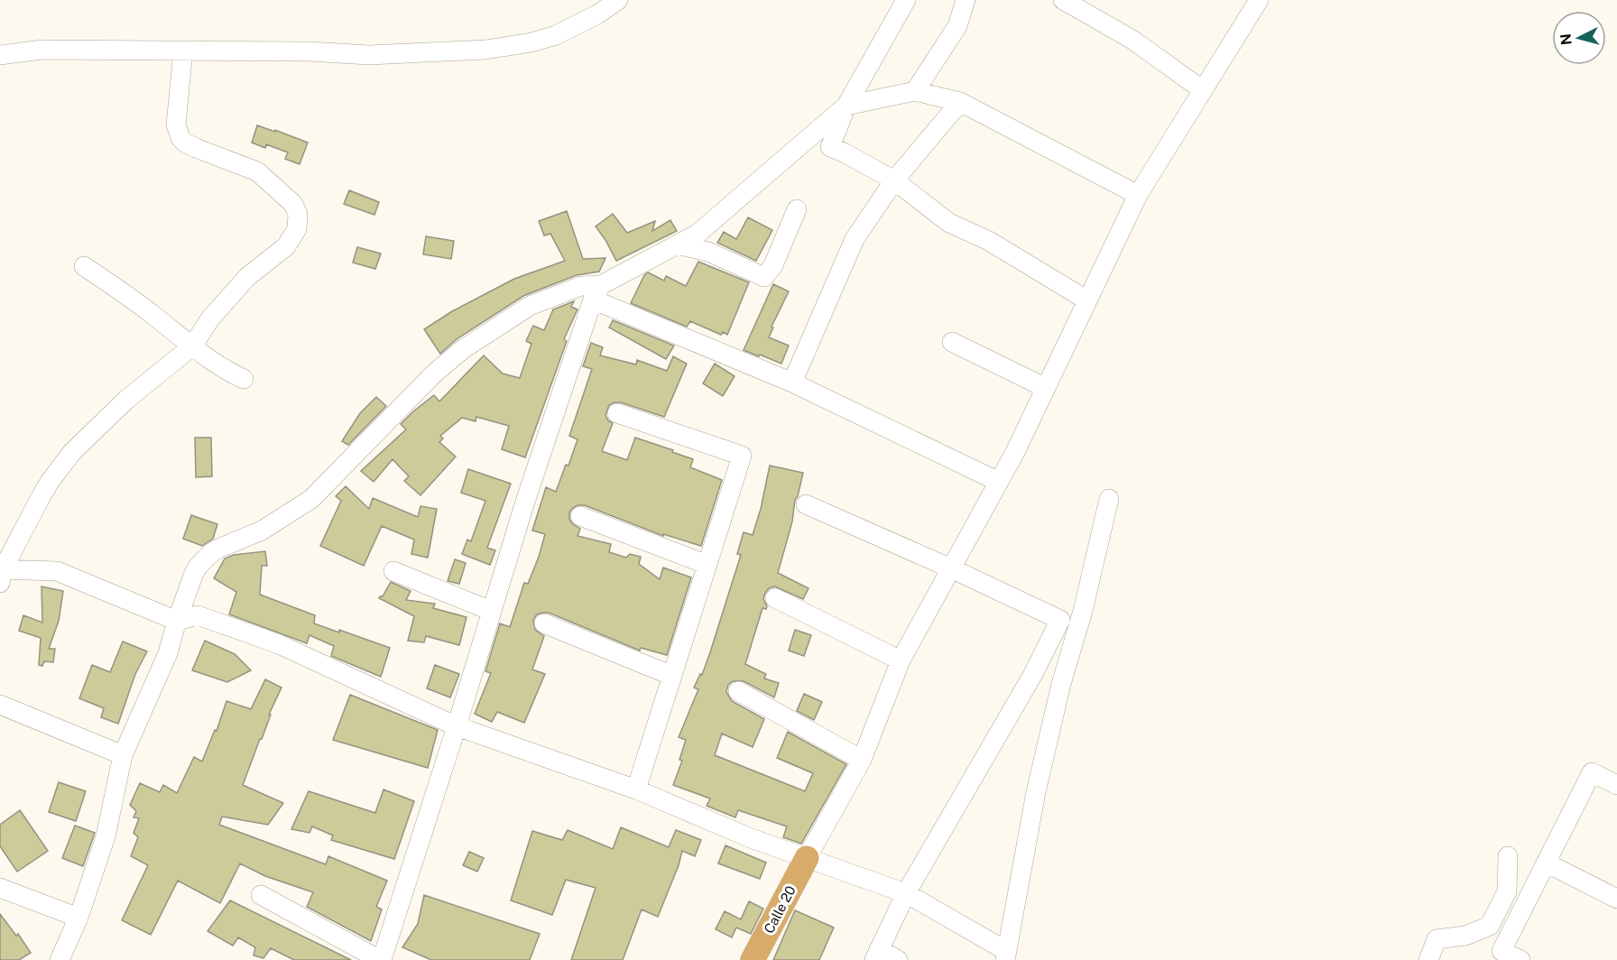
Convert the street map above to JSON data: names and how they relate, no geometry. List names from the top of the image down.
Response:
{
  "streets": {
    "main road": ["Calle 20"]
  },
  "north": "left"
}
